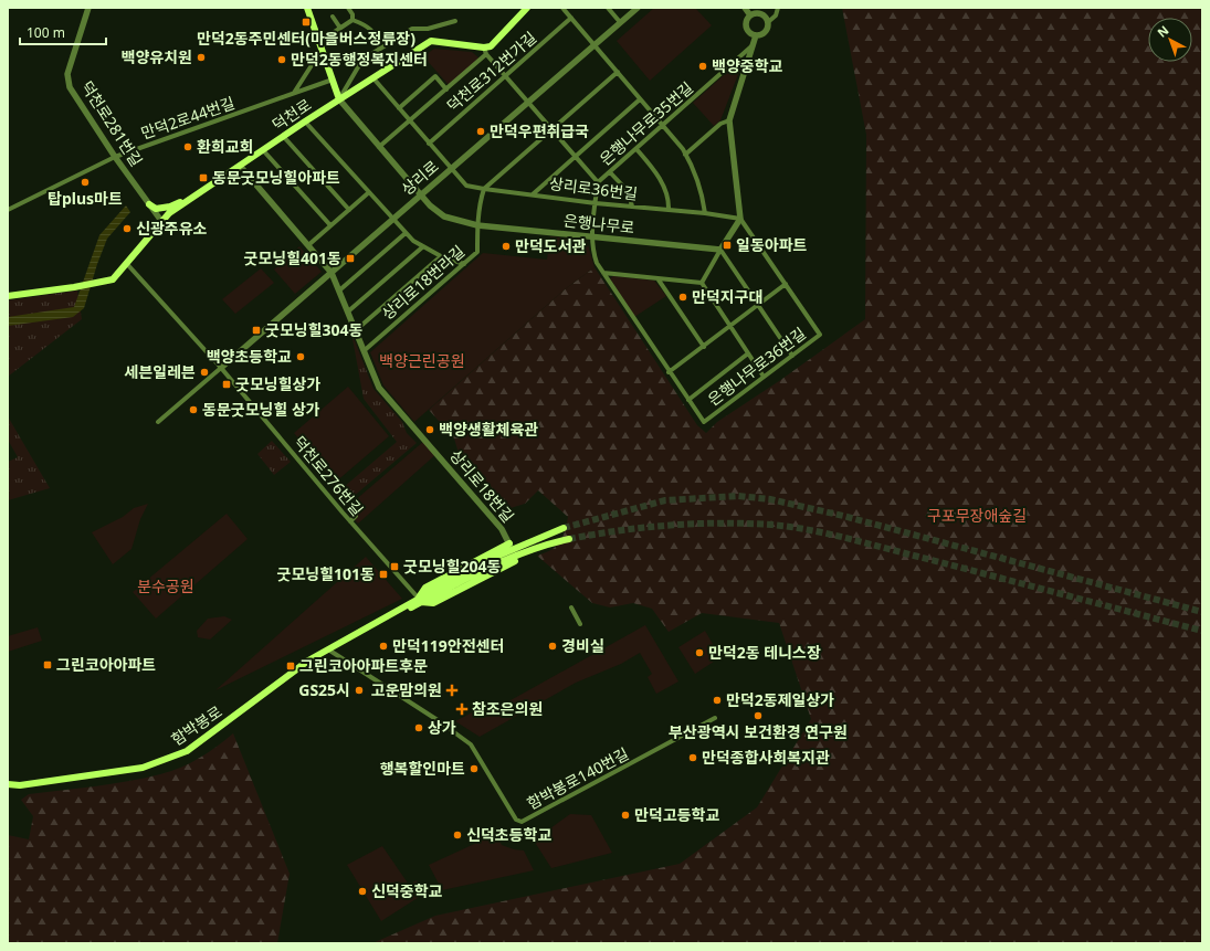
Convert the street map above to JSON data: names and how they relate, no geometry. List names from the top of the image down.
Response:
{
  "streets": {
    "main road": ["덕천로", "함박봉로"],
    "street": [
      "덕천로312번가길",
      "만덕2로44번길",
      "덕천로281번길",
      "은행나무로35번길",
      "상리로",
      "상리로36번길",
      "은행나무로",
      "상리로18번라길",
      "은행나무로36번길",
      "덕천로276번길",
      "상리로18번길",
      "함박봉로140번길"
    ]
  },
  "crossings": [
    ["덕천로312번가길", "상리로36번길"],
    ["덕천로", "덕천로281번길"],
    ["덕천로", "상리로36번길"],
    ["덕천로", "은행나무로"],
    ["덕천로", "덕천로276번길"],
    ["덕천로", "상리로18번길"],
    ["만덕2로44번길", "덕천로281번길"],
    ["은행나무로35번길", "상리로36번길"],
    ["은행나무로35번길", "은행나무로"],
    ["은행나무로35번길", "은행나무로36번길"],
    ["상리로", "상리로36번길"],
    ["상리로", "은행나무로"],
    ["상리로", "덕천로276번길"],
    ["상리로", "상리로18번길"],
    ["상리로36번길", "상리로18번라길"],
    ["상리로36번길", "은행나무로36번길"],
    ["은행나무로", "상리로18번라길"],
    ["은행나무로", "은행나무로36번길"],
    ["상리로18번라길", "상리로18번길"],
    ["덕천로276번길", "함박봉로"],
    ["함박봉로", "함박봉로140번길"]
  ],
  "parks": ["백양근린공원", "구포무장애숲길", "분수공원"],
  "places": {
    "transit": [
      "만덕2동주민센터(마을버스정류장)",
      "동문굿모닝힐아파트",
      "일동아파트",
      "굿모닝힐401동",
      "굿모닝힐304동",
      "굿모닝힐상가",
      "굿모닝힐204동",
      "굿모닝힐101동",
      "그린코아아파트",
      "그린코아아파트후문"
    ],
    "other": [
      "백양유치원",
      "만덕2동행정복지센터",
      "백양중학교",
      "만덕우편취급국",
      "환희교회",
      "탑plus마트",
      "신광주유소",
      "만덕도서관",
      "만덕지구대",
      "백양초등학교",
      "세븐일레븐",
      "동문굿모닝힐 상가",
      "백양생활체육관",
      "만덕119안전센터",
      "경비실",
      "만덕2동 테니스장",
      "GS25시",
      "만덕2동제일상가",
      "부산광역시 보건환경 연구원",
      "상가",
      "만덕종합사회복지관",
      "행복할인마트",
      "만덕고등학교",
      "신덕초등학교",
      "신덕중학교"
    ],
    "health": ["고운맘의원", "참조은의원"]
  },
  "scale_bar": "100 m",
  "north": "top left"
}
